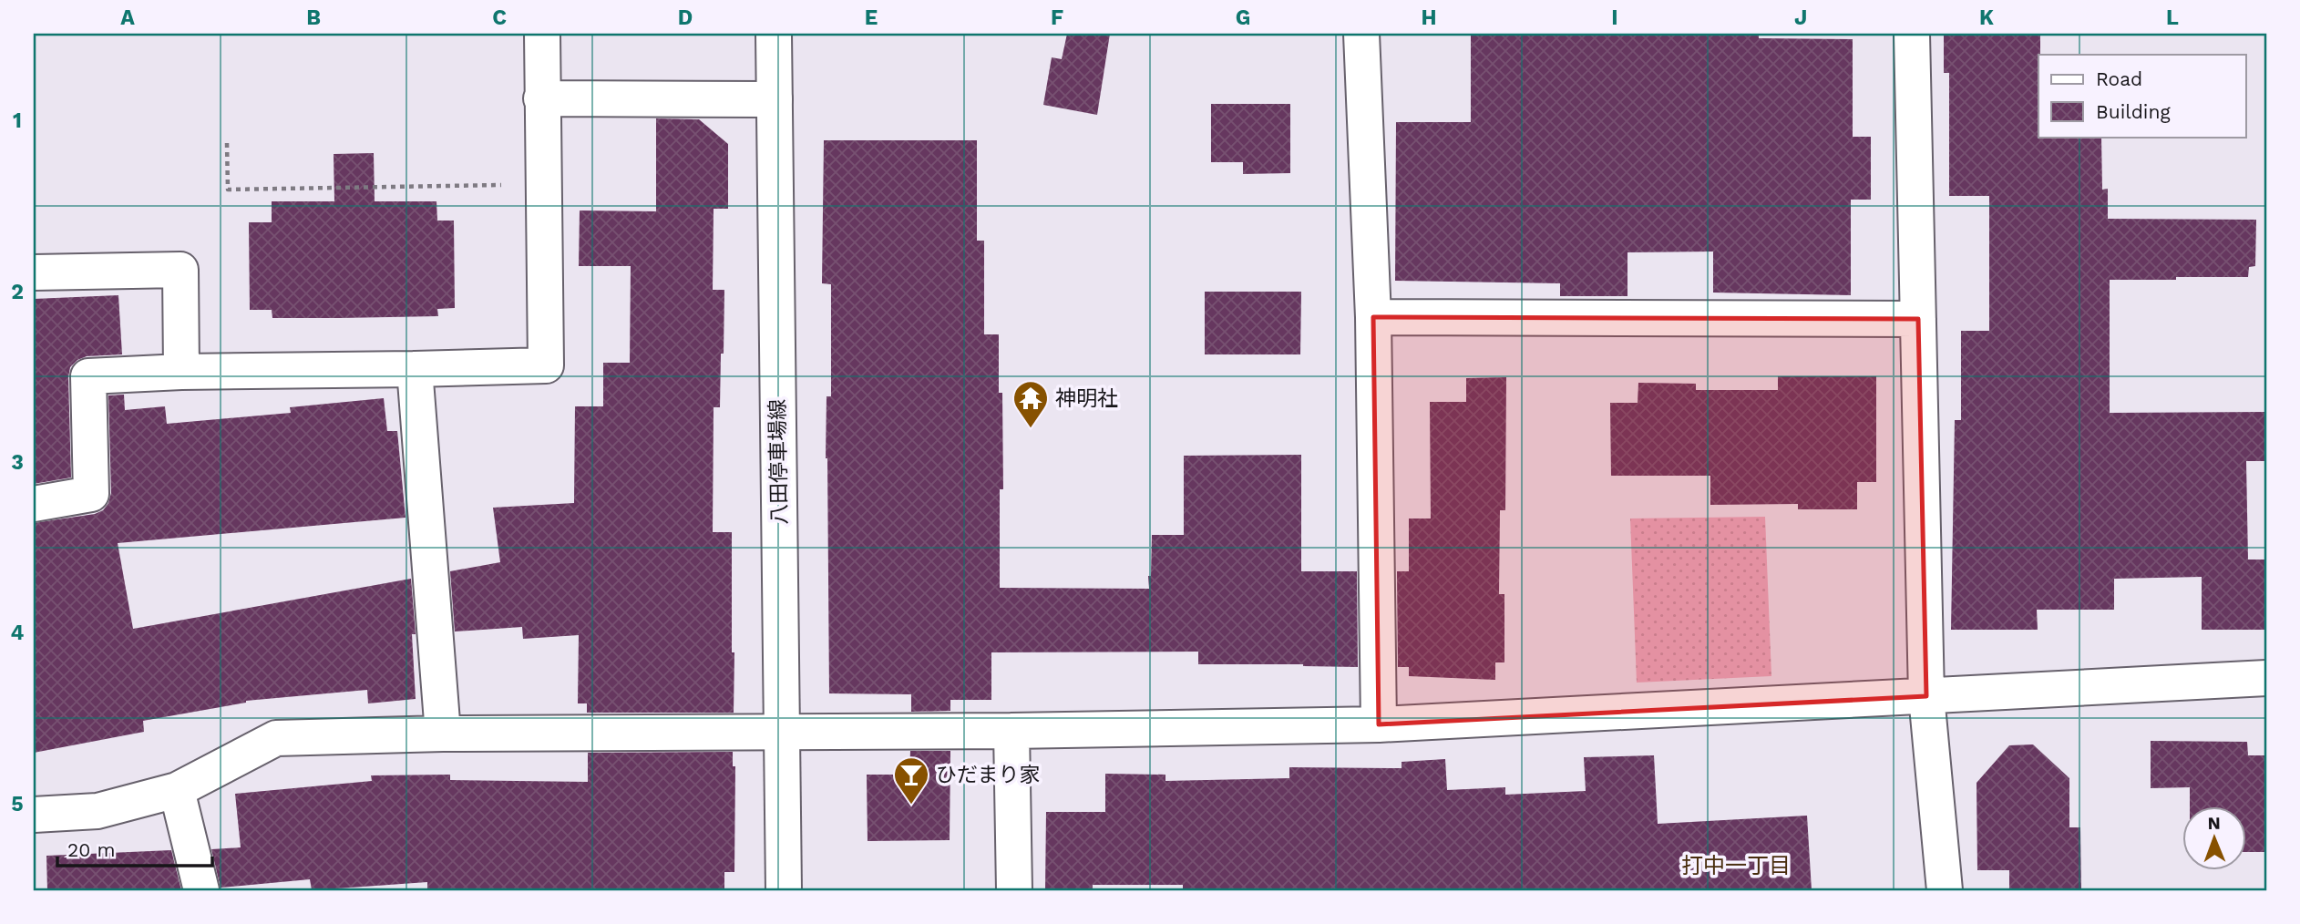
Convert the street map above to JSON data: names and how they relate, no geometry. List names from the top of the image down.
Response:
{
  "streets": {
    "street": ["八田停車場線"]
  },
  "districts": ["打中一丁目"],
  "places": {
    "temple": ["神明社"],
    "bar": ["ひだまり家"]
  },
  "legend": ["Road", "Building"],
  "scale_bar": "20 m",
  "north": "top",
  "grid": {
    "columns": [
      "A",
      "B",
      "C",
      "D",
      "E",
      "F",
      "G",
      "H",
      "I",
      "J",
      "K",
      "L"
    ],
    "rows": [
      "1",
      "2",
      "3",
      "4",
      "5"
    ]
  }
}
